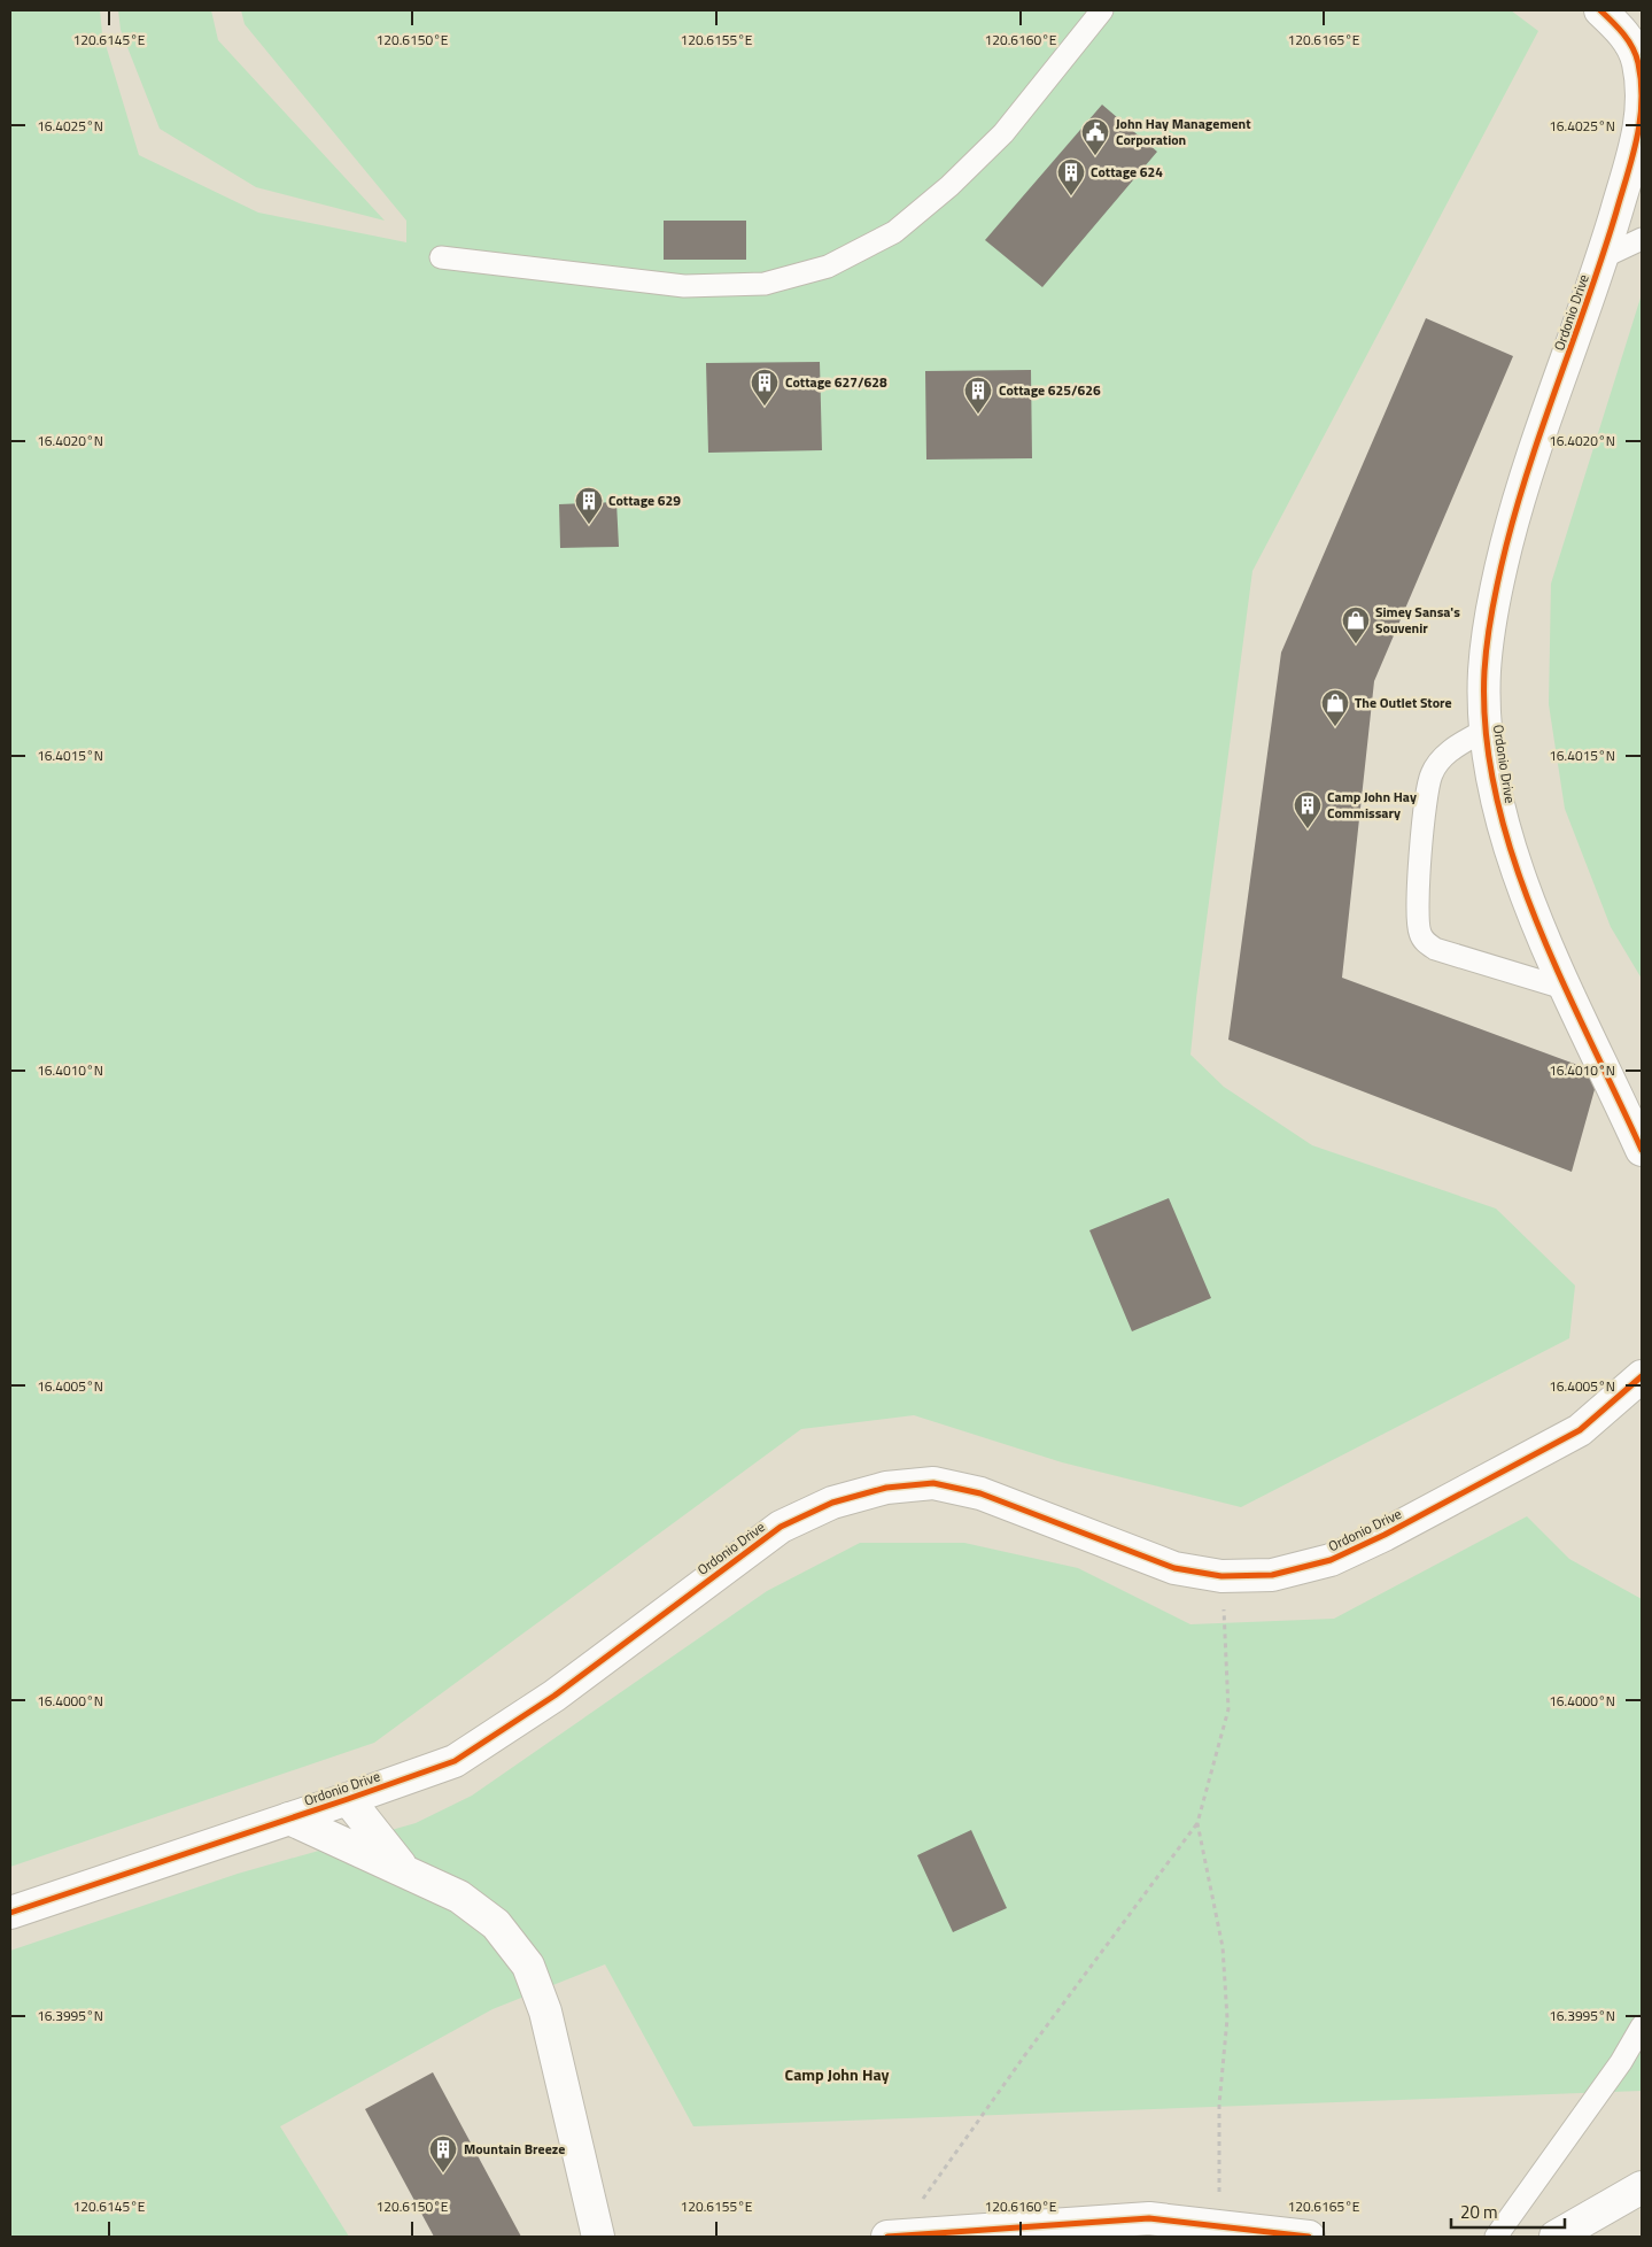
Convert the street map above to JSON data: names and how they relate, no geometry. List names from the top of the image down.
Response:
{
  "streets": {
    "street": ["Ordonio Drive"]
  },
  "districts": ["Camp John Hay"],
  "places": {
    "public building": ["John Hay Management Corporation"],
    "building": [
      "Cottage 624",
      "Cottage 627/628",
      "Cottage 625/626",
      "Cottage 629",
      "Camp John Hay Commissary",
      "Mountain Breeze"
    ],
    "shop": ["Simey Sansa's Souvenir", "The Outlet Store"]
  },
  "scale_bar": "20 m",
  "coordinates": [
    "120.6145°E",
    "120.6150°E",
    "120.6155°E",
    "120.6160°E",
    "120.6165°E",
    "16.4025°N",
    "16.4020°N",
    "16.4015°N",
    "16.4010°N",
    "16.4005°N",
    "16.4000°N",
    "16.3995°N"
  ]
}
